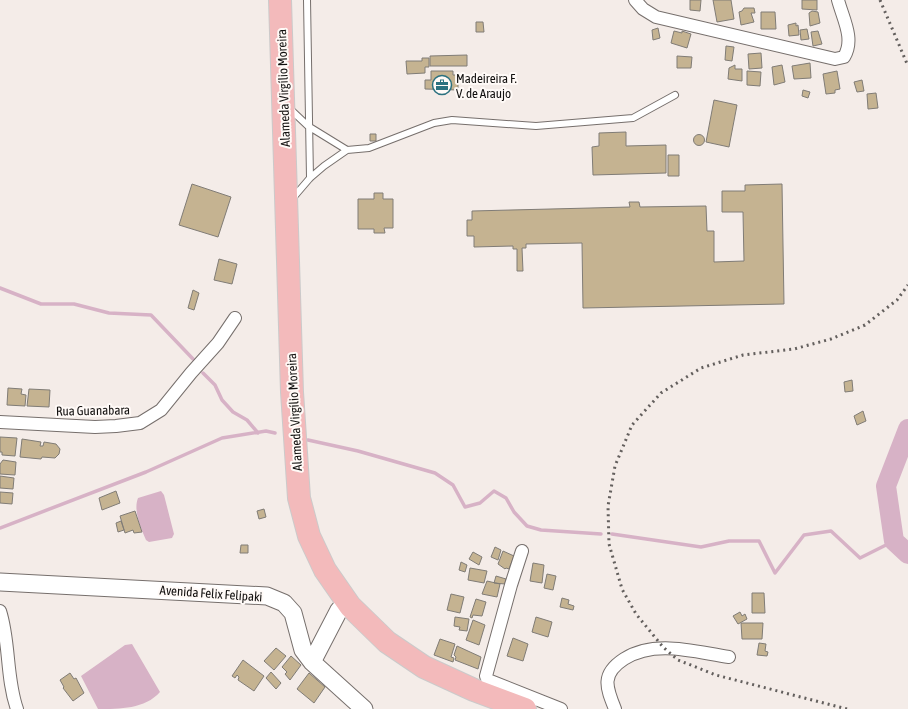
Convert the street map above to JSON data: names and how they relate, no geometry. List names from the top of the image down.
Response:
{
  "streets": {
    "highway": ["Alameda Virgílio Moreira"],
    "street": ["Rua Guanabara", "Avenida Felix Felipaki"]
  },
  "places": {
    "office": ["Madeireira F. V. de Araujo"]
  }
}
